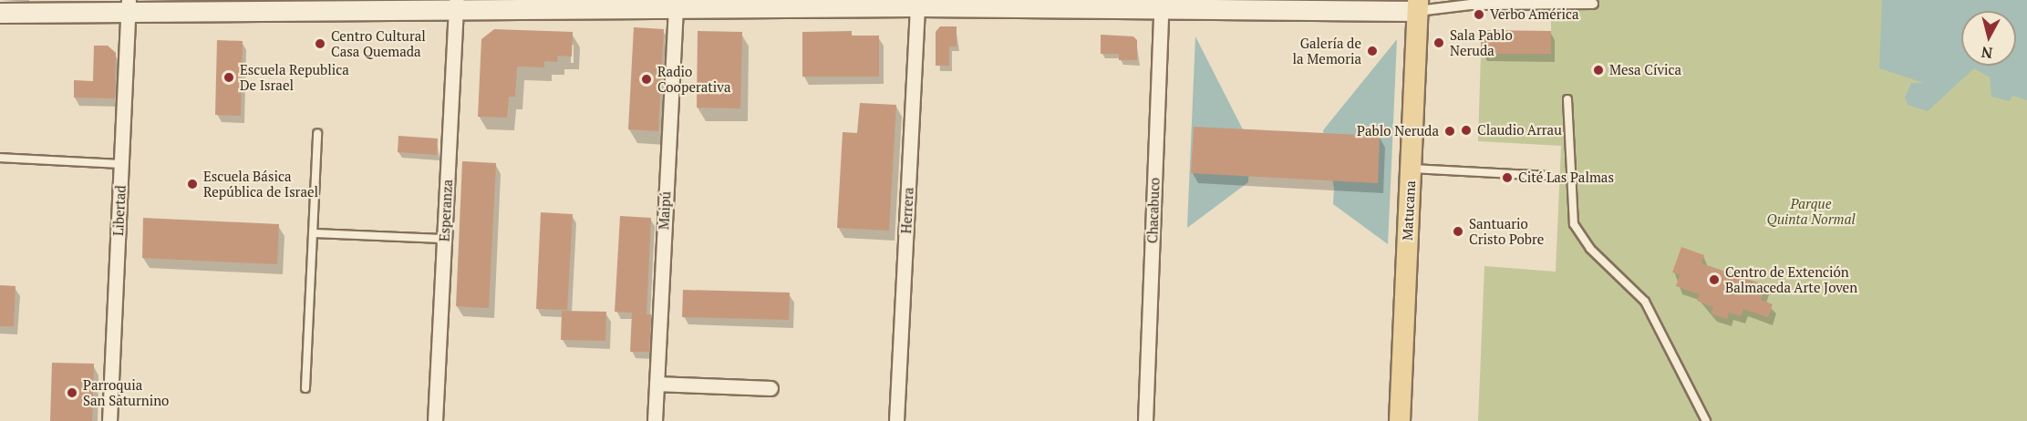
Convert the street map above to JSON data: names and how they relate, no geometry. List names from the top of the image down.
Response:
{
  "streets": {
    "main road": ["Matucana"],
    "street": [
      "Libertad",
      "Esperanza",
      "Maipú",
      "Herrera",
      "Chacabuco"
    ]
  },
  "parks": ["Parque Quinta Normal"],
  "places": [
    "Verbo América",
    "Sala Pablo Neruda",
    "Centro Cultural Casa Quemada",
    "Galería de la Memoria",
    "Mesa Cívica",
    "Escuela Republica De Israel",
    "Radio Cooperativa",
    "Claudio Arrau",
    "Pablo Neruda",
    "Cité Las Palmas",
    "Escuela Básica República de Israel",
    "Santuario Cristo Pobre",
    "Centro de Extención Balmaceda Arte Joven",
    "Parroquia San Saturnino"
  ],
  "north": "bottom"
}
